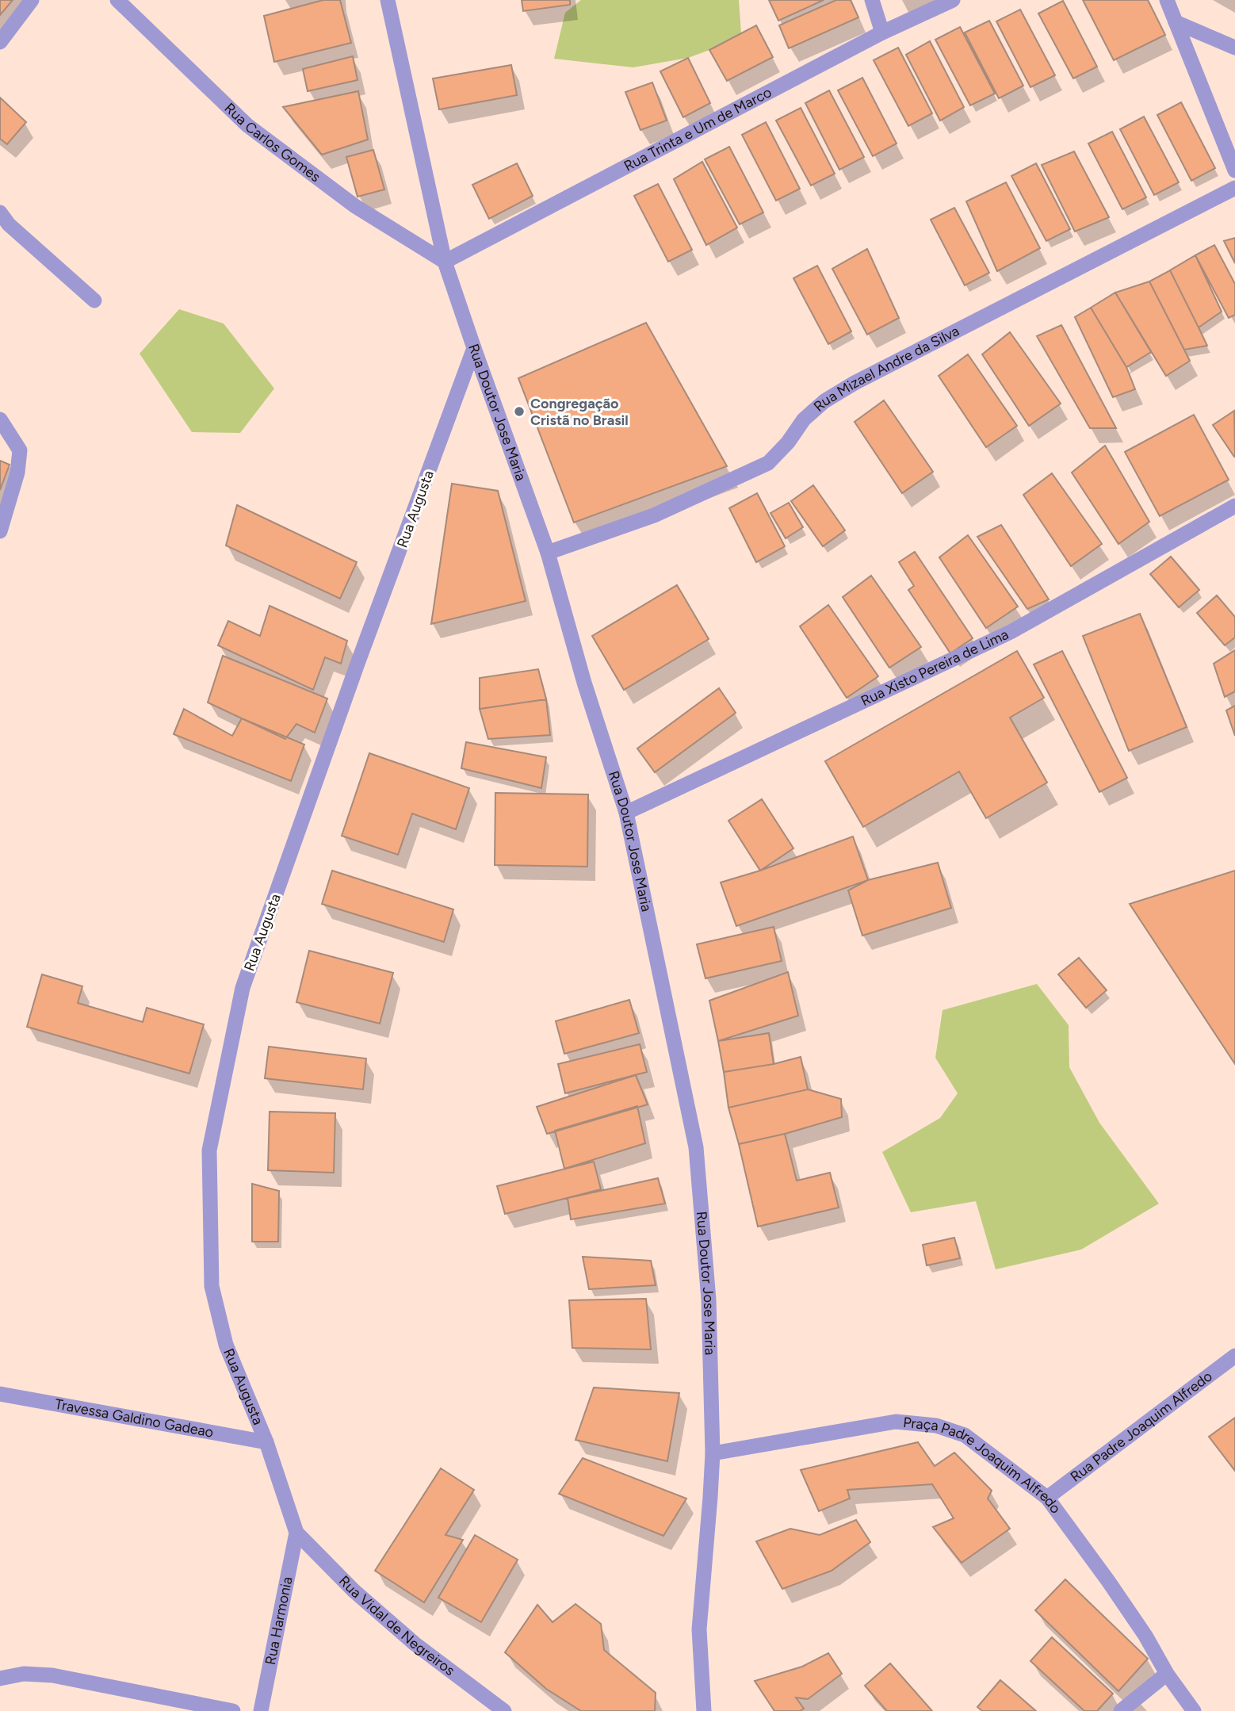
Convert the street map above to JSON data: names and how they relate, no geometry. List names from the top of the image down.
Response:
{
  "streets": {
    "street": [
      "Rua Trinta e Um de Marco",
      "Rua Carlos Gomes",
      "Rua Mizael Andre da Silva",
      "Rua Doutor Jose Maria",
      "Rua Augusta",
      "Rua Xisto Pereira de Lima",
      "Travessa Galdino Gadeao",
      "Rua Padre Joaquim Alfredo",
      "Praça Padre Joaquim Alfredo",
      "Rua Harmonia",
      "Rua Vidal de Negreiros"
    ]
  },
  "crossings": [
    ["Rua Trinta e Um de Marco", "Rua Carlos Gomes"],
    ["Rua Trinta e Um de Marco", "Rua Doutor Jose Maria"],
    ["Rua Carlos Gomes", "Rua Doutor Jose Maria"],
    ["Rua Mizael Andre da Silva", "Rua Doutor Jose Maria"],
    ["Rua Doutor Jose Maria", "Rua Augusta"],
    ["Rua Doutor Jose Maria", "Rua Xisto Pereira de Lima"],
    ["Rua Doutor Jose Maria", "Praça Padre Joaquim Alfredo"],
    ["Rua Augusta", "Travessa Galdino Gadeao"],
    ["Rua Augusta", "Rua Harmonia"],
    ["Rua Augusta", "Rua Vidal de Negreiros"],
    ["Rua Padre Joaquim Alfredo", "Praça Padre Joaquim Alfredo"],
    ["Rua Harmonia", "Rua Vidal de Negreiros"]
  ],
  "places": ["Congregação Cristã no Brasil"]
}
